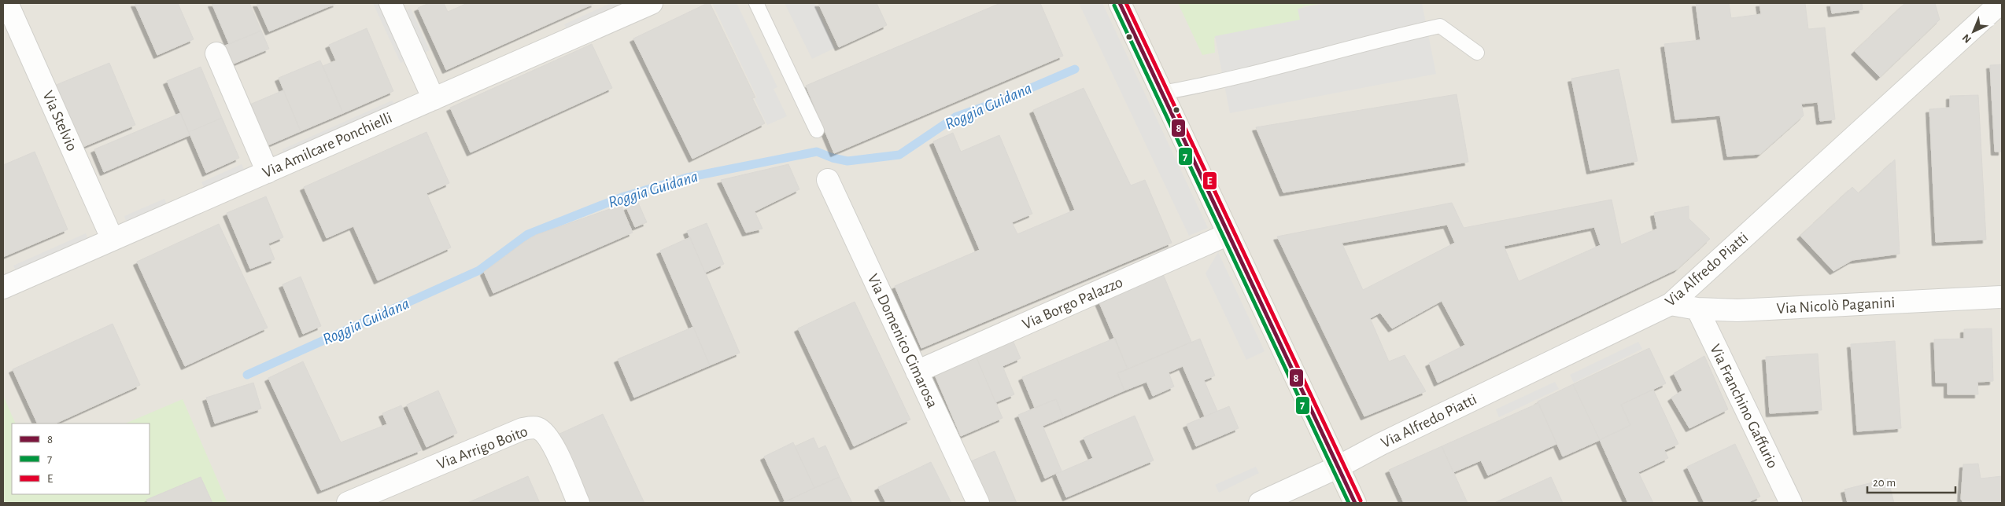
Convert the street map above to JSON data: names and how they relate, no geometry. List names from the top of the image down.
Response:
{
  "streets": {
    "street": [
      "Via Stelvio",
      "Via Amilcare Ponchielli",
      "Via Alfredo Piatti",
      "Via Borgo Palazzo",
      "Via Nicolò Paganini",
      "Via Domenico Cimarosa",
      "Via Franchino Gaffurio",
      "Via Arrigo Boito"
    ]
  },
  "crossings": [
    ["Via Stelvio", "Via Amilcare Ponchielli"],
    ["Via Alfredo Piatti", "Via Nicolò Paganini"],
    ["Via Borgo Palazzo", "Via Domenico Cimarosa"],
    ["Via Nicolò Paganini", "Via Franchino Gaffurio"]
  ],
  "water": ["Roggia Guidana"],
  "lines": ["transit line 8", "transit line E", "transit line 7"],
  "legend": ["8", "7", "E"],
  "scale_bar": "20 m",
  "north": "bottom left"
}
